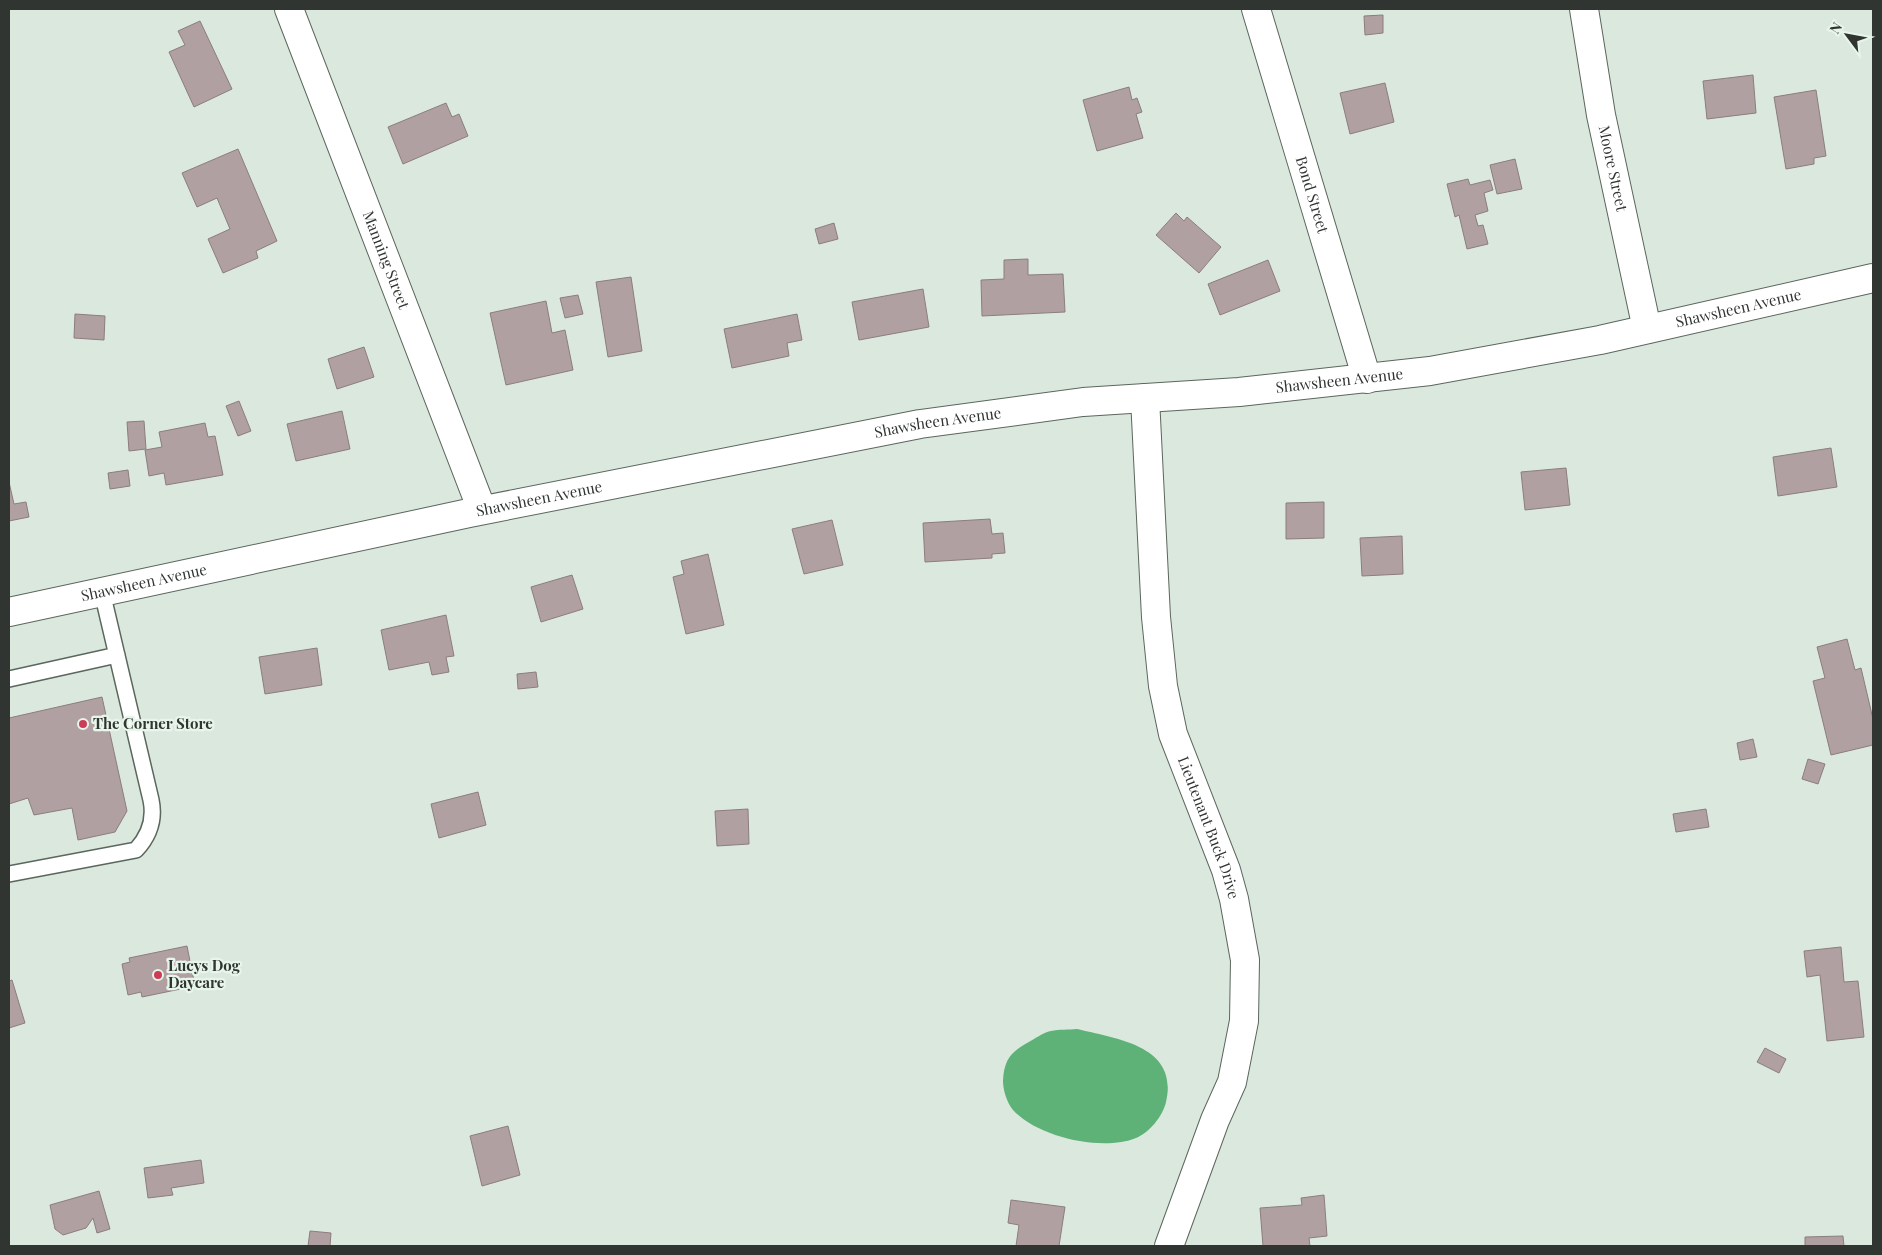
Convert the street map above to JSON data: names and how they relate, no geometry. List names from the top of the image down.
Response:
{
  "streets": {
    "street": [
      "Moore Street",
      "Bond Street",
      "Manning Street",
      "Shawsheen Avenue",
      "Lieutenant Buck Drive"
    ]
  },
  "crossings": [
    ["Moore Street", "Shawsheen Avenue"],
    ["Bond Street", "Shawsheen Avenue"],
    ["Manning Street", "Shawsheen Avenue"],
    ["Shawsheen Avenue", "Lieutenant Buck Drive"]
  ],
  "places": ["The Corner Store", "Lucys Dog Daycare"],
  "north": "top left"
}
